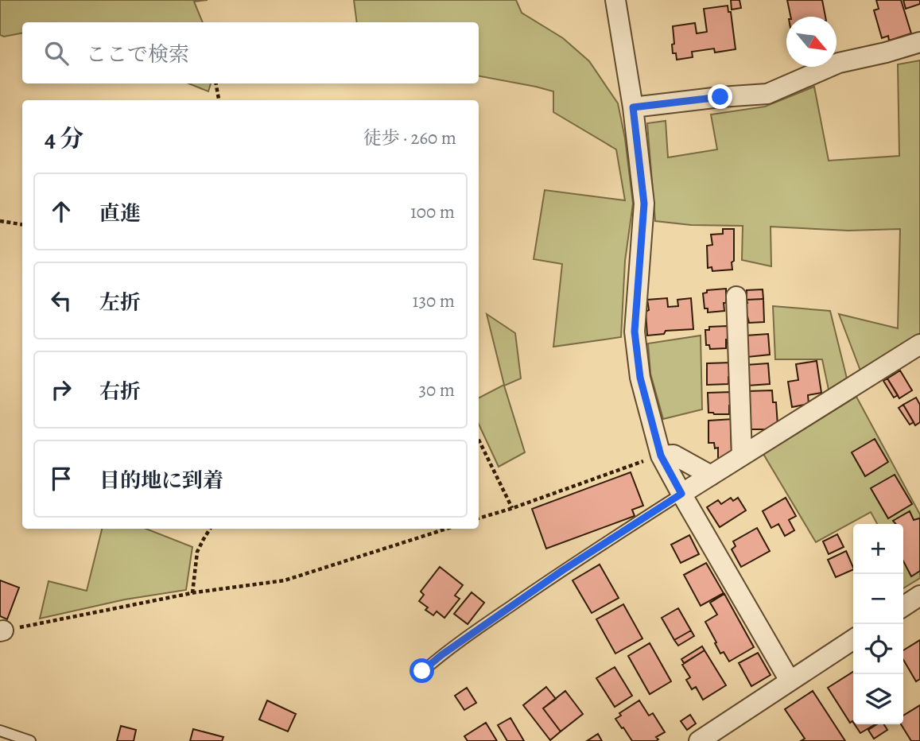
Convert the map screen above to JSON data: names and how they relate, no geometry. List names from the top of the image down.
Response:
{
  "north": "bottom right",
  "page": {
    "search": "ここで検索",
    "heading": ["4 分", "徒歩 · 260 m"],
    "list": [
      ["直進", "100 m"],
      ["左折", "130 m"],
      ["右折", "30 m"],
      "目的地に到着"
    ],
    "map_buttons": ["+", "−"]
  }
}
